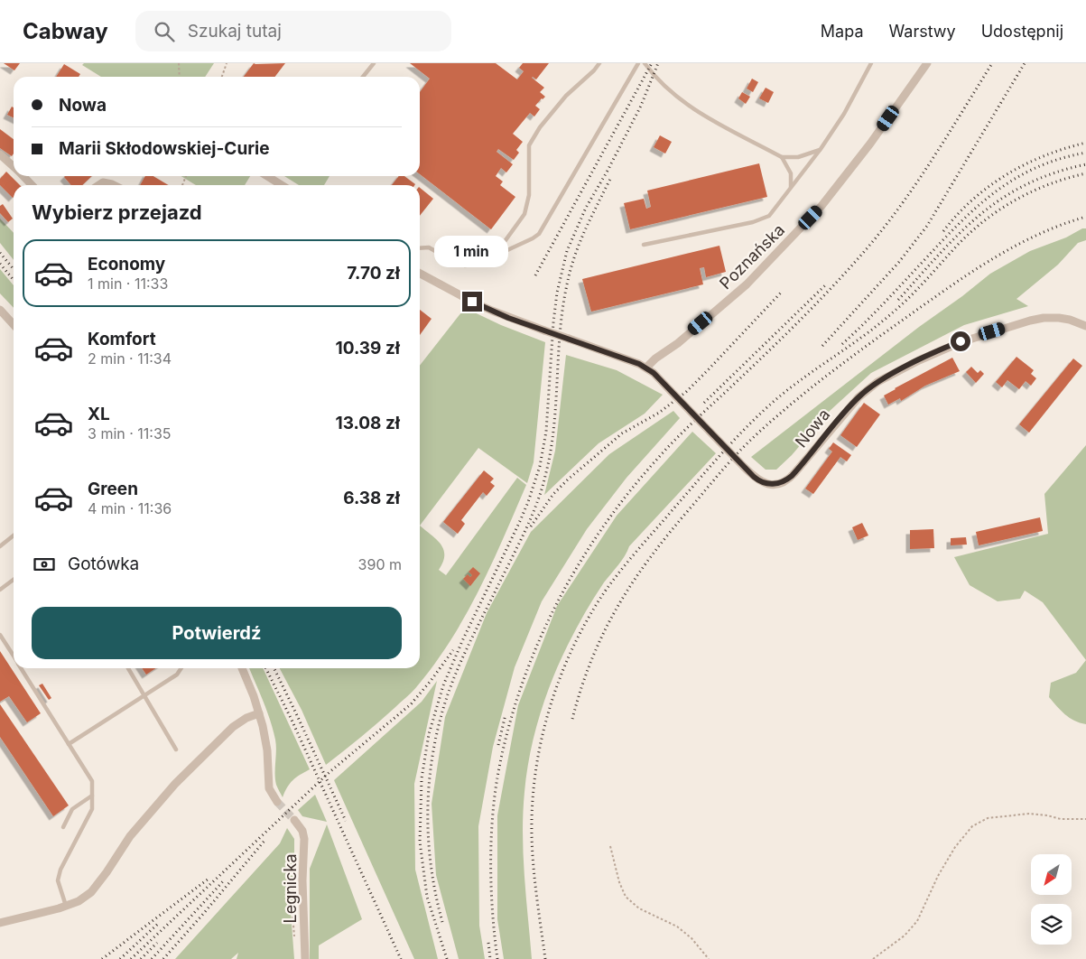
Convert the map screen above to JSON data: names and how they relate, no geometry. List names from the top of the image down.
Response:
{
  "streets": {
    "street": ["Poznańska", "Nowa", "Legnicka"]
  },
  "crossings": [
    ["Poznańska", "Nowa"]
  ],
  "north": "bottom left",
  "page": {
    "header": "Cabway",
    "search": "Szukaj tutaj",
    "nav": ["Mapa", "Warstwy", "Udostępnij"],
    "banner": ["Nowa", "Marii Skłodowskiej-Curie"],
    "heading": "Wybierz przejazd",
    "bubble": "1 min",
    "list": [
      {
        "name": "Economy",
        "note": "1 min · 11:33",
        "value": "7.70 zł"
      },
      {
        "name": "Komfort",
        "note": "2 min · 11:34",
        "value": "10.39 zł"
      },
      {
        "name": "XL",
        "note": "3 min · 11:35",
        "value": "13.08 zł"
      },
      {
        "name": "Green",
        "note": "4 min · 11:36",
        "value": "6.38 zł"
      }
    ],
    "pay": ["Gotówka", "390 m"],
    "buttons": "Potwierdź"
  }
}
